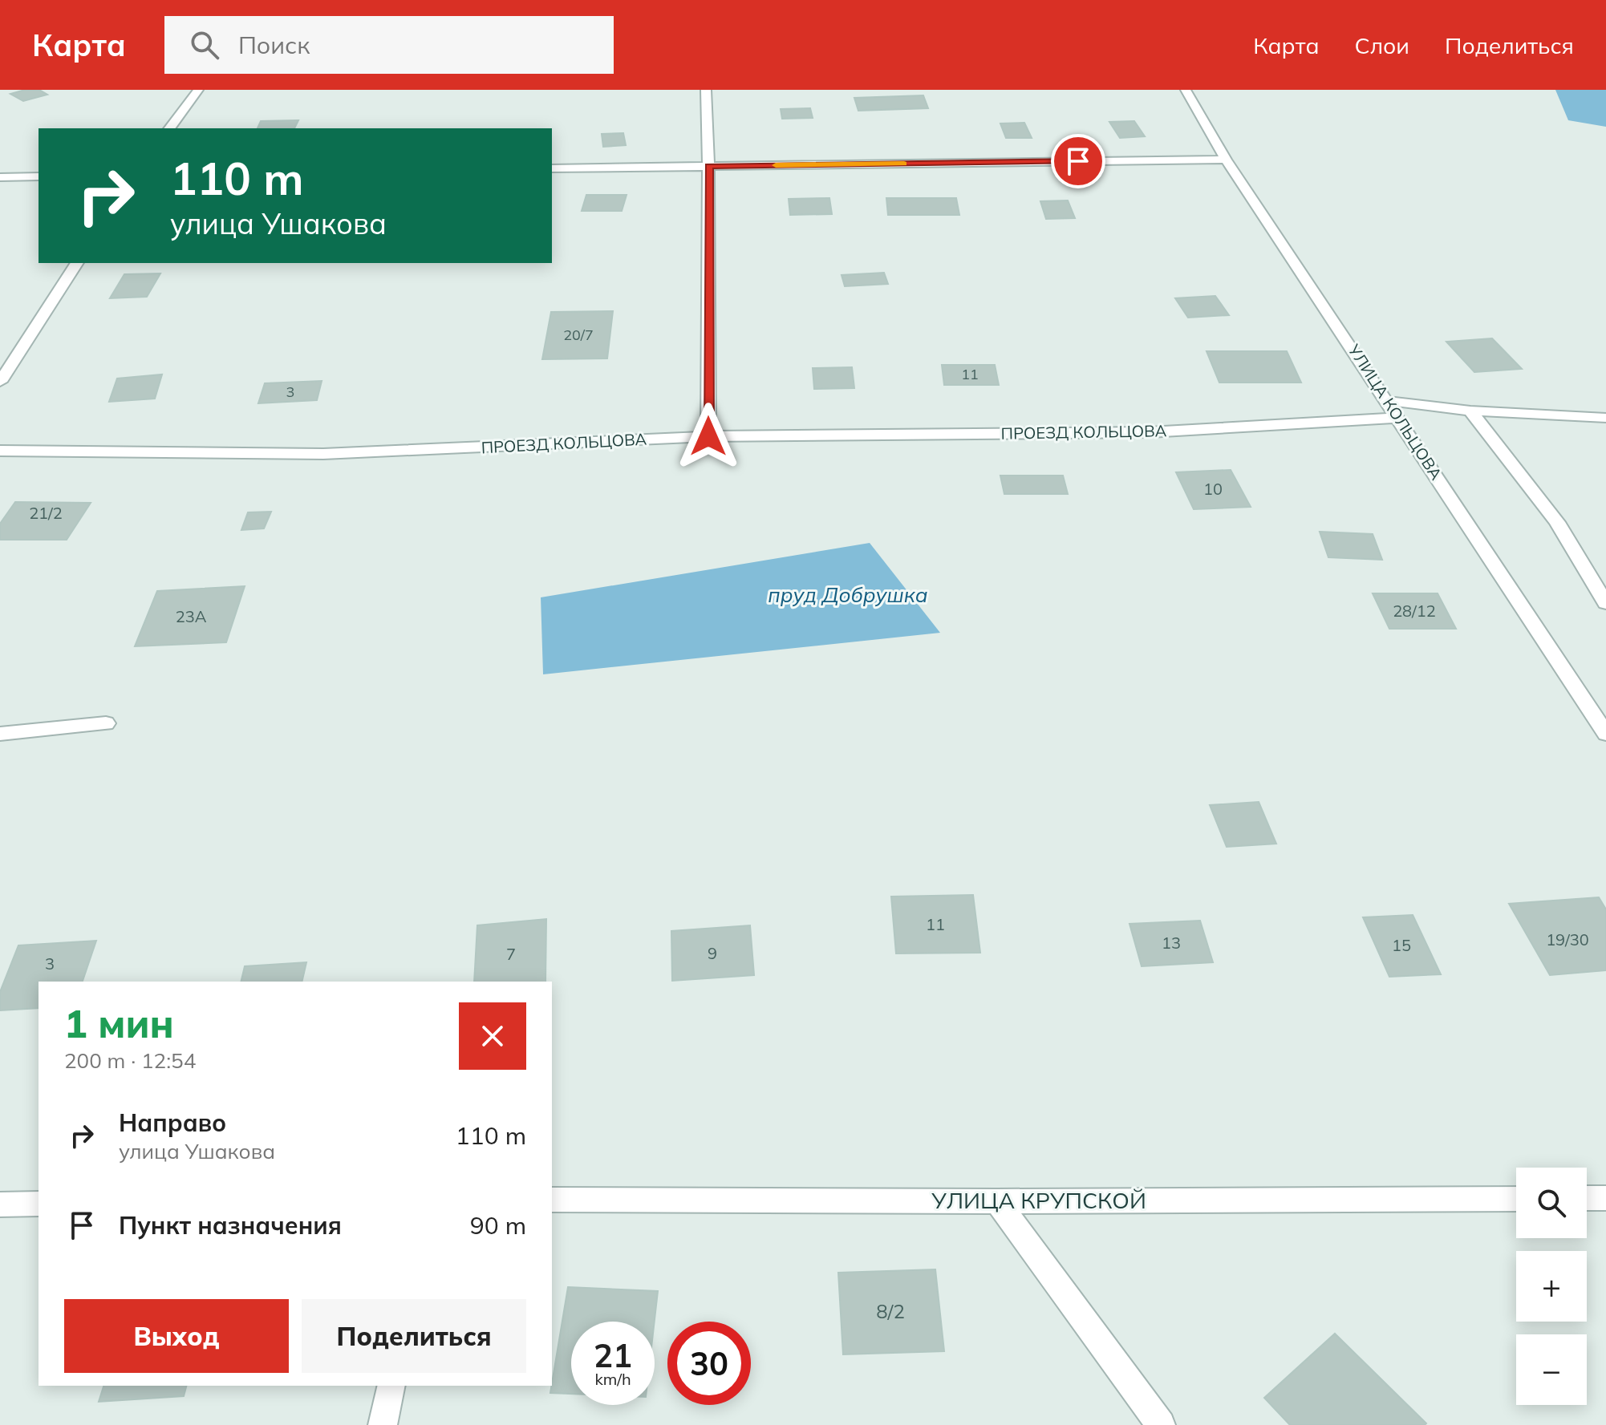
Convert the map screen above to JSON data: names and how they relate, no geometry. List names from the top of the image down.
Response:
{
  "streets": {
    "street": ["УЛИЦА КОЛЬЦОВА", "ПРОЕЗД КОЛЬЦОВА", "УЛИЦА КРУПСКОЙ"]
  },
  "crossings": [
    ["УЛИЦА КОЛЬЦОВА", "ПРОЕЗД КОЛЬЦОВА"]
  ],
  "water": ["пруд Добрушка"],
  "house_numbers": [
    "20/7",
    "11",
    "3",
    "10",
    "21/2",
    "28/12",
    "23А",
    "11",
    "19/30",
    "13",
    "15",
    "9",
    "7",
    "3",
    "8/2"
  ],
  "page": {
    "header": "Карта",
    "search": "Поиск",
    "nav": ["Карта", "Слои", "Поделиться"],
    "turn": ["110 m", "улица Ушакова"],
    "heading": ["1 мин", "200 m · 12:54"],
    "list": [
      {
        "name": "Направо",
        "note": "улица Ушакова",
        "value": "110 m"
      },
      {
        "name": "Пункт назначения",
        "value": "90 m"
      }
    ],
    "map_buttons": ["+", "−"],
    "buttons": ["Выход", "Поделиться"],
    "speed": "21 km/h",
    "limit": "30"
  }
}
